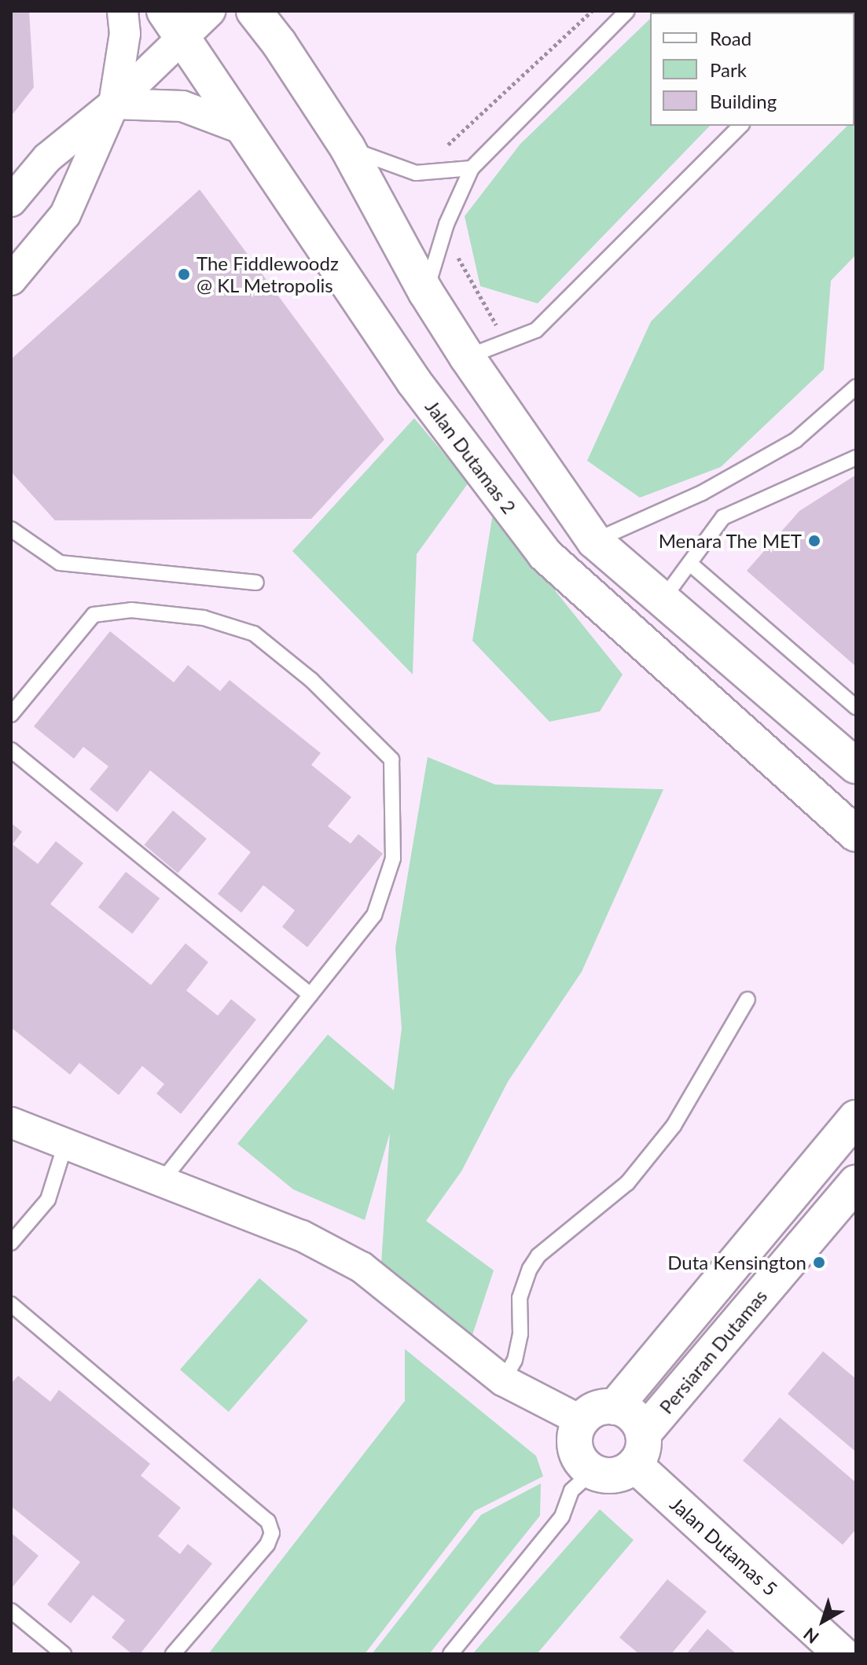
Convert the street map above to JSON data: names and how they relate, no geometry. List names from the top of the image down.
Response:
{
  "streets": {
    "street": ["Jalan Dutamas 2", "Persiaran Dutamas", "Jalan Dutamas 5"]
  },
  "crossings": [
    ["Persiaran Dutamas", "Jalan Dutamas 5"]
  ],
  "places": ["The Fiddlewoodz @ KL Metropolis", "Menara The MET", "Duta Kensington"],
  "legend": ["Road", "Park", "Building"],
  "north": "bottom left"
}
